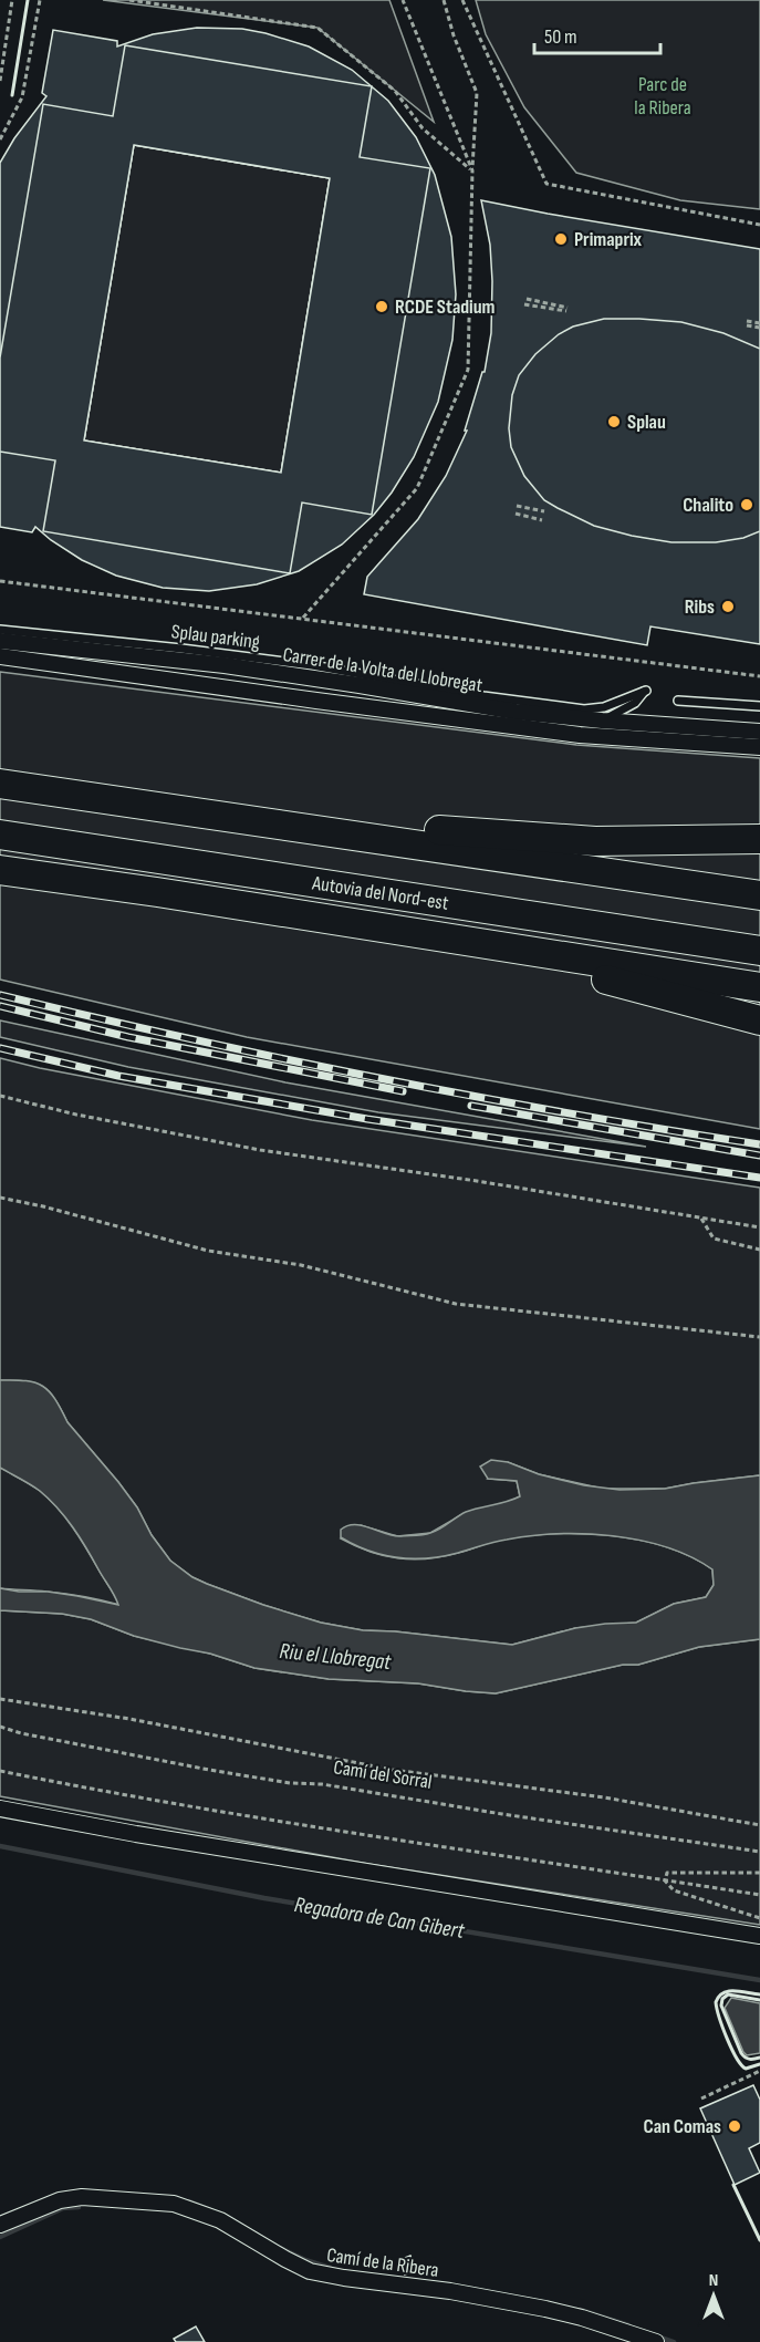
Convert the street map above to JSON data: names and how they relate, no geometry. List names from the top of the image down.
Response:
{
  "streets": {
    "highway": ["Autovia del Nord-est"],
    "street": ["Carrer de la Volta del Llobregat", "Camí de la Ribera"],
    "lane": ["Splau parking"],
    "path": ["Camí del Sorral"]
  },
  "crossings": [
    ["Splau parking", "Carrer de la Volta del Llobregat"]
  ],
  "water": ["Riu el Llobregat", "Regadora de Can Gibert"],
  "parks": ["Parc de la Ribera"],
  "places": [
    "Primaprix",
    "RCDE Stadium",
    "Splau",
    "Chalito",
    "Ribs",
    "Can Comas"
  ],
  "scale_bar": "50 m",
  "north": "top"
}
